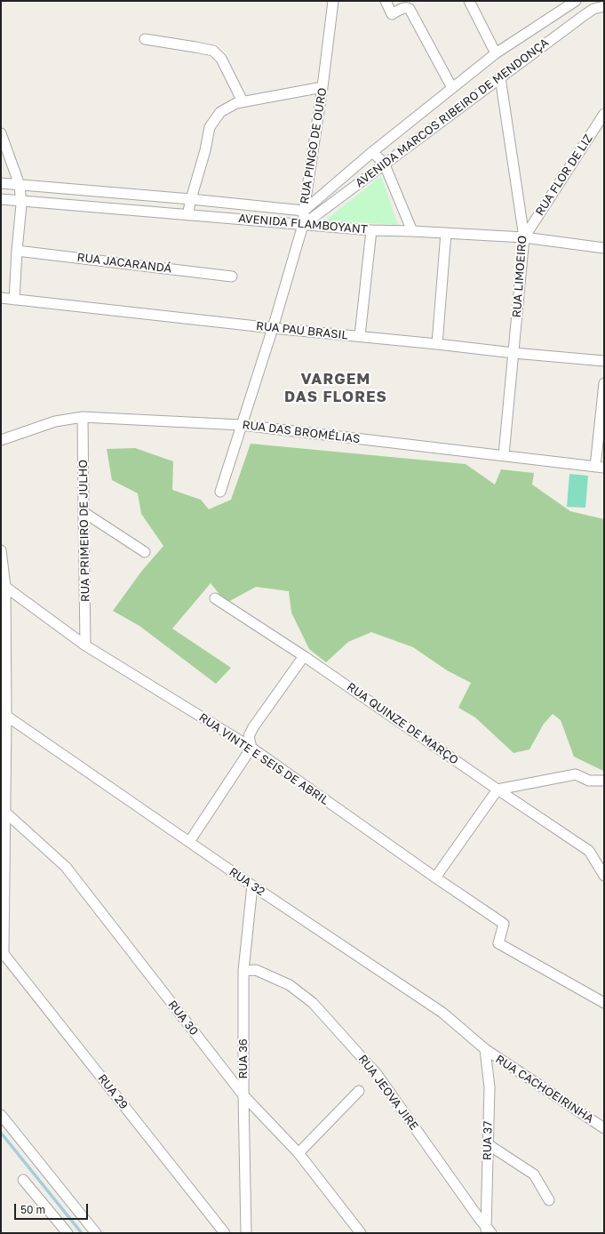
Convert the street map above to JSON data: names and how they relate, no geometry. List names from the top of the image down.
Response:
{
  "streets": {
    "street": [
      "AVENIDA MARCOS RIBEIRO DE MENDONÇA",
      "RUA PINGO DE OURO",
      "RUA FLOR DE LIZ",
      "AVENIDA FLAMBOYANT",
      "RUA JACARANDÁ",
      "RUA LIMOEIRO",
      "RUA PAU BRASIL",
      "RUA DAS BROMÉLIAS",
      "RUA PRIMEIRO DE JULHO",
      "RUA QUINZE DE MARÇO",
      "RUA VINTE E SEIS DE ABRIL",
      "RUA 32",
      "RUA 30",
      "RUA 36",
      "RUA CACHOEIRINHA",
      "RUA 29",
      "RUA JEOVA JIRE",
      "RUA 37"
    ]
  },
  "crossings": [
    ["AVENIDA MARCOS RIBEIRO DE MENDONÇA", "RUA PINGO DE OURO"],
    ["AVENIDA MARCOS RIBEIRO DE MENDONÇA", "AVENIDA FLAMBOYANT"],
    ["AVENIDA MARCOS RIBEIRO DE MENDONÇA", "RUA LIMOEIRO"],
    ["RUA PINGO DE OURO", "AVENIDA FLAMBOYANT"],
    ["RUA PINGO DE OURO", "RUA PAU BRASIL"],
    ["RUA PINGO DE OURO", "RUA DAS BROMÉLIAS"],
    ["RUA FLOR DE LIZ", "AVENIDA FLAMBOYANT"],
    ["RUA FLOR DE LIZ", "RUA LIMOEIRO"],
    ["AVENIDA FLAMBOYANT", "RUA LIMOEIRO"],
    ["RUA LIMOEIRO", "RUA PAU BRASIL"],
    ["RUA LIMOEIRO", "RUA DAS BROMÉLIAS"],
    ["RUA DAS BROMÉLIAS", "RUA PRIMEIRO DE JULHO"],
    ["RUA PRIMEIRO DE JULHO", "RUA VINTE E SEIS DE ABRIL"],
    ["RUA 32", "RUA 36"],
    ["RUA 32", "RUA CACHOEIRINHA"],
    ["RUA 32", "RUA 37"],
    ["RUA 30", "RUA 36"],
    ["RUA 36", "RUA JEOVA JIRE"],
    ["RUA CACHOEIRINHA", "RUA 37"],
    ["RUA JEOVA JIRE", "RUA 37"]
  ],
  "districts": ["VARGEM DAS FLORES"],
  "scale_bar": "50 m"
}
